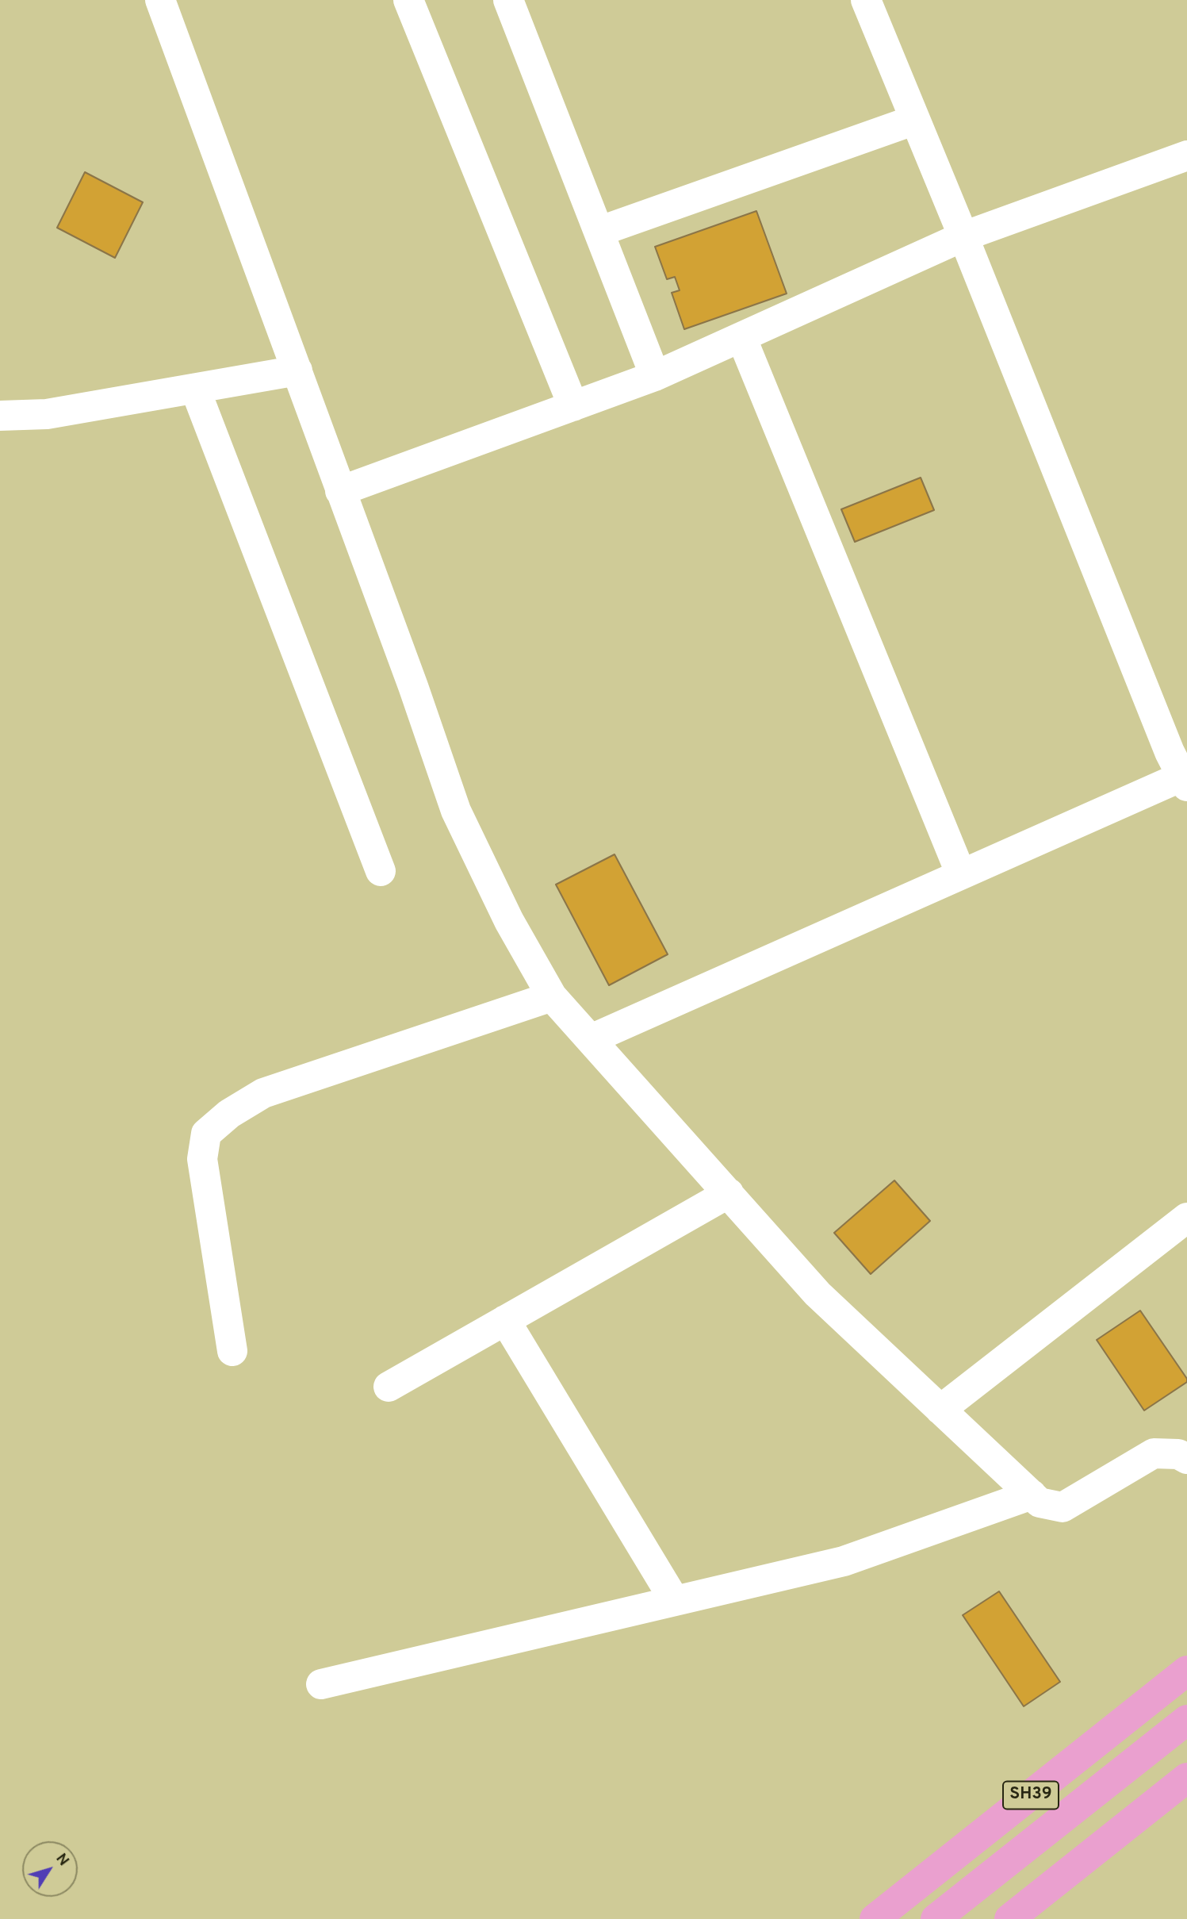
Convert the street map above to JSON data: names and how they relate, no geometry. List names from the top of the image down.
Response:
{
  "streets": {
    "main road": ["SH39"]
  },
  "north": "top right"
}
